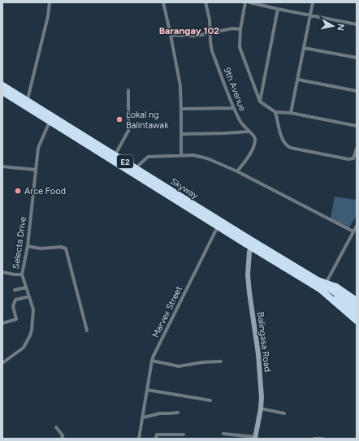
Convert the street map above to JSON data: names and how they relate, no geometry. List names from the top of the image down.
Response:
{
  "streets": {
    "highway": ["E2", "Skyway"],
    "street": [
      "9th Avenue",
      "Selecta Drive",
      "Marvex Street",
      "Balingasa Road"
    ]
  },
  "districts": ["Barangay 102"],
  "places": ["Lokal ng Balintawak", "Arce Food"],
  "north": "right"
}
